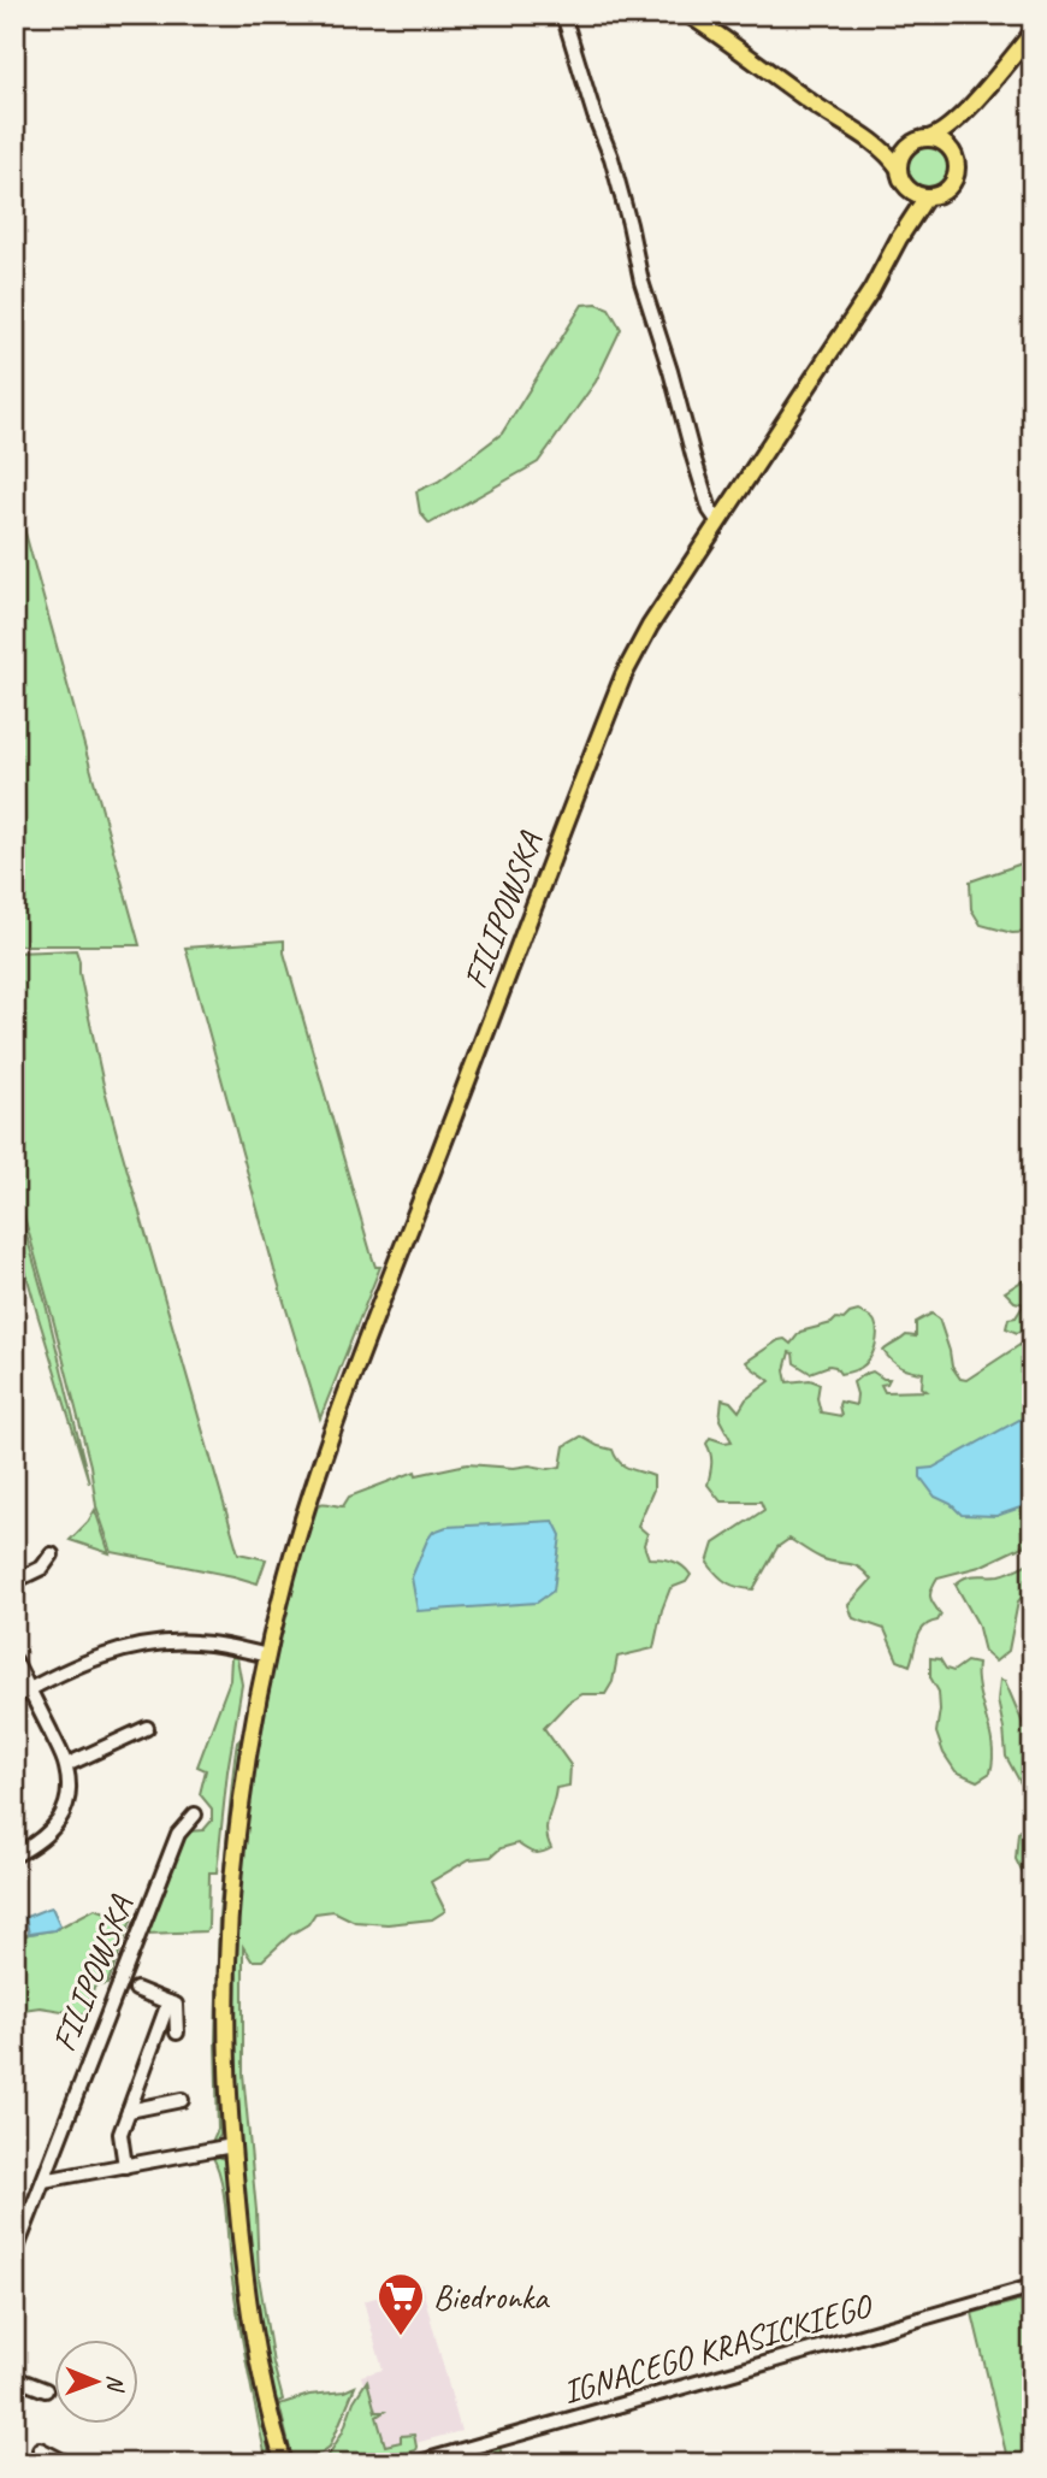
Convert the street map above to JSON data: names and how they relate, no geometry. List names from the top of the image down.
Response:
{
  "streets": {
    "main road": ["FILIPOWSKA"],
    "street": ["IGNACEGO KRASICKIEGO"]
  },
  "places": {
    "supermarket": ["Biedronka"]
  },
  "north": "right"
}
